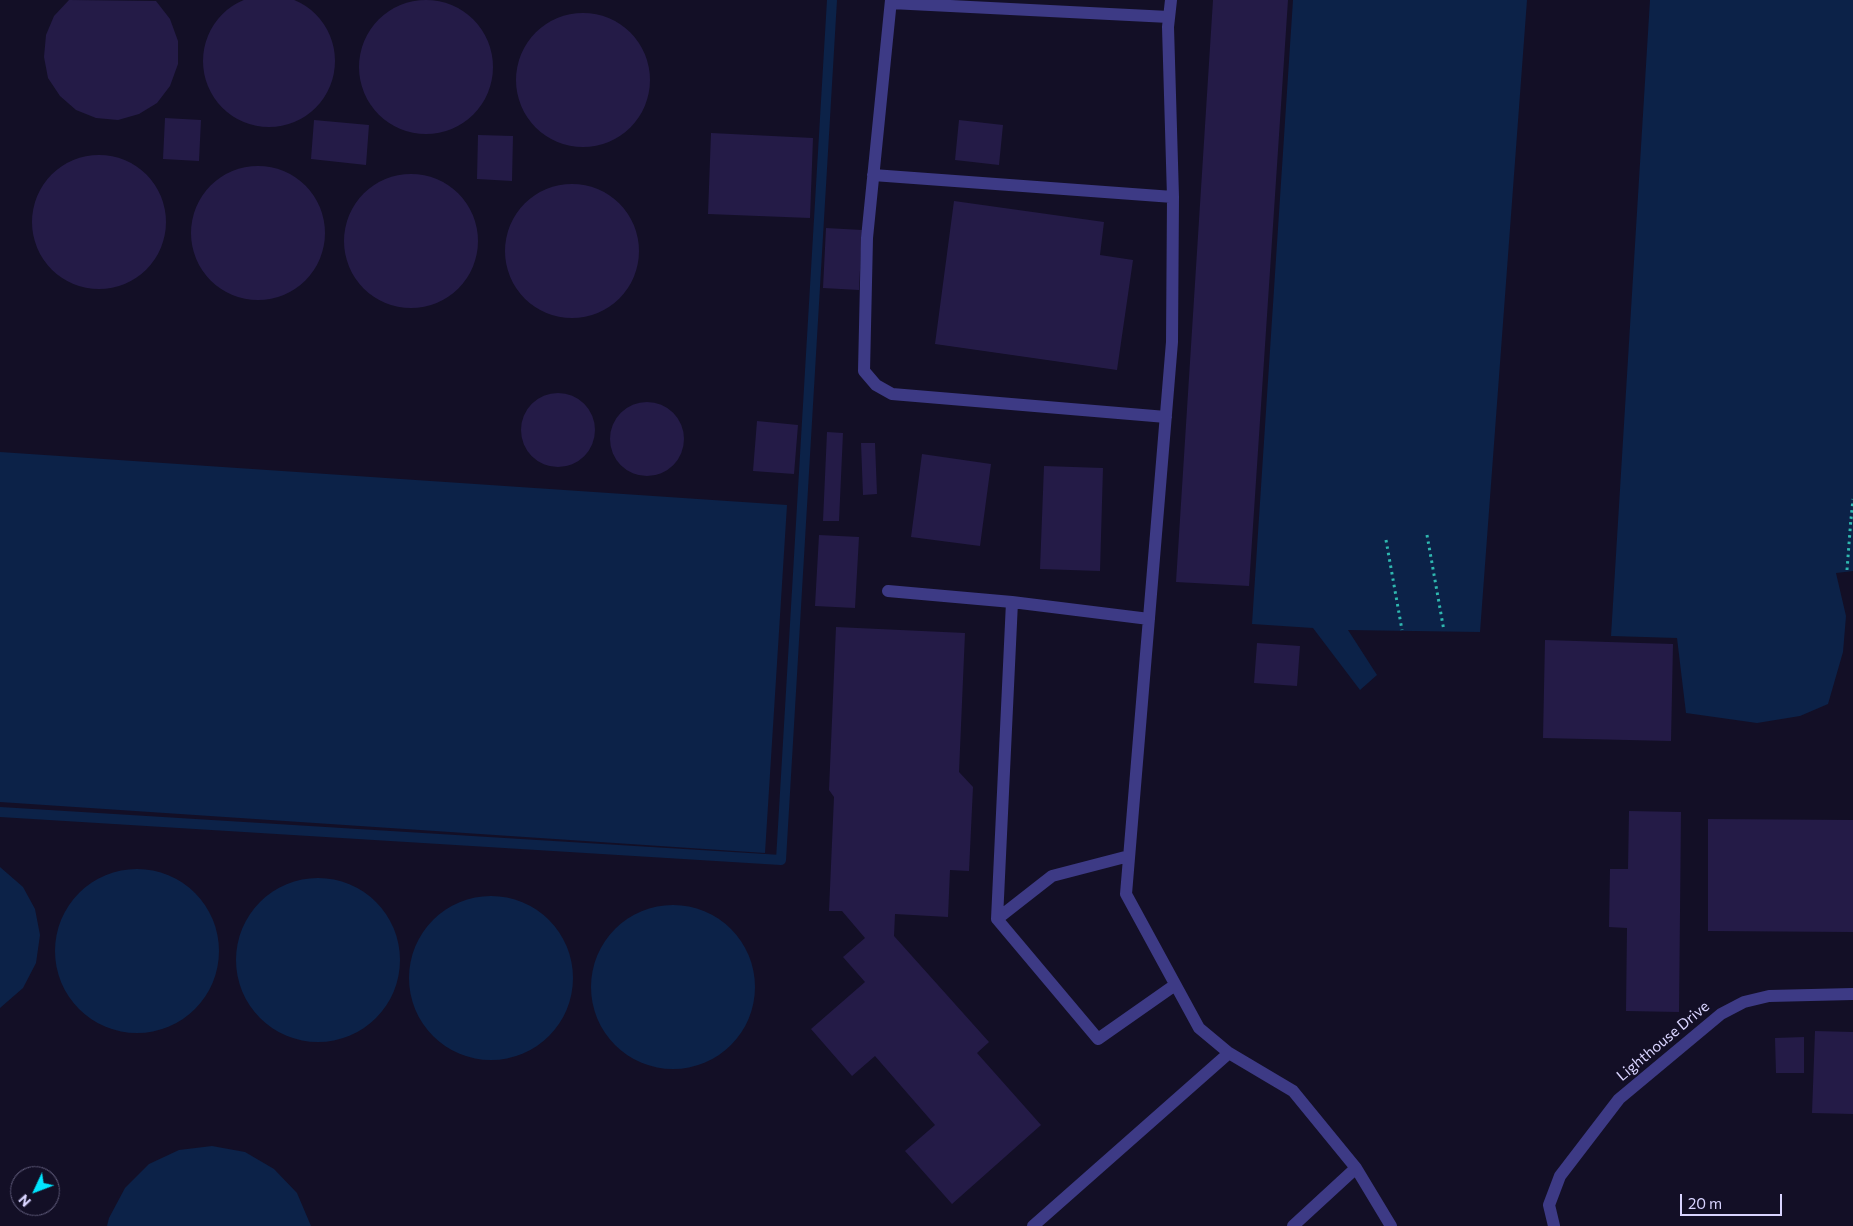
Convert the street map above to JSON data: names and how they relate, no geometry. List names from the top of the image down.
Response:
{
  "streets": {
    "street": ["Lighthouse Drive"]
  },
  "scale_bar": "20 m",
  "north": "bottom left"
}
